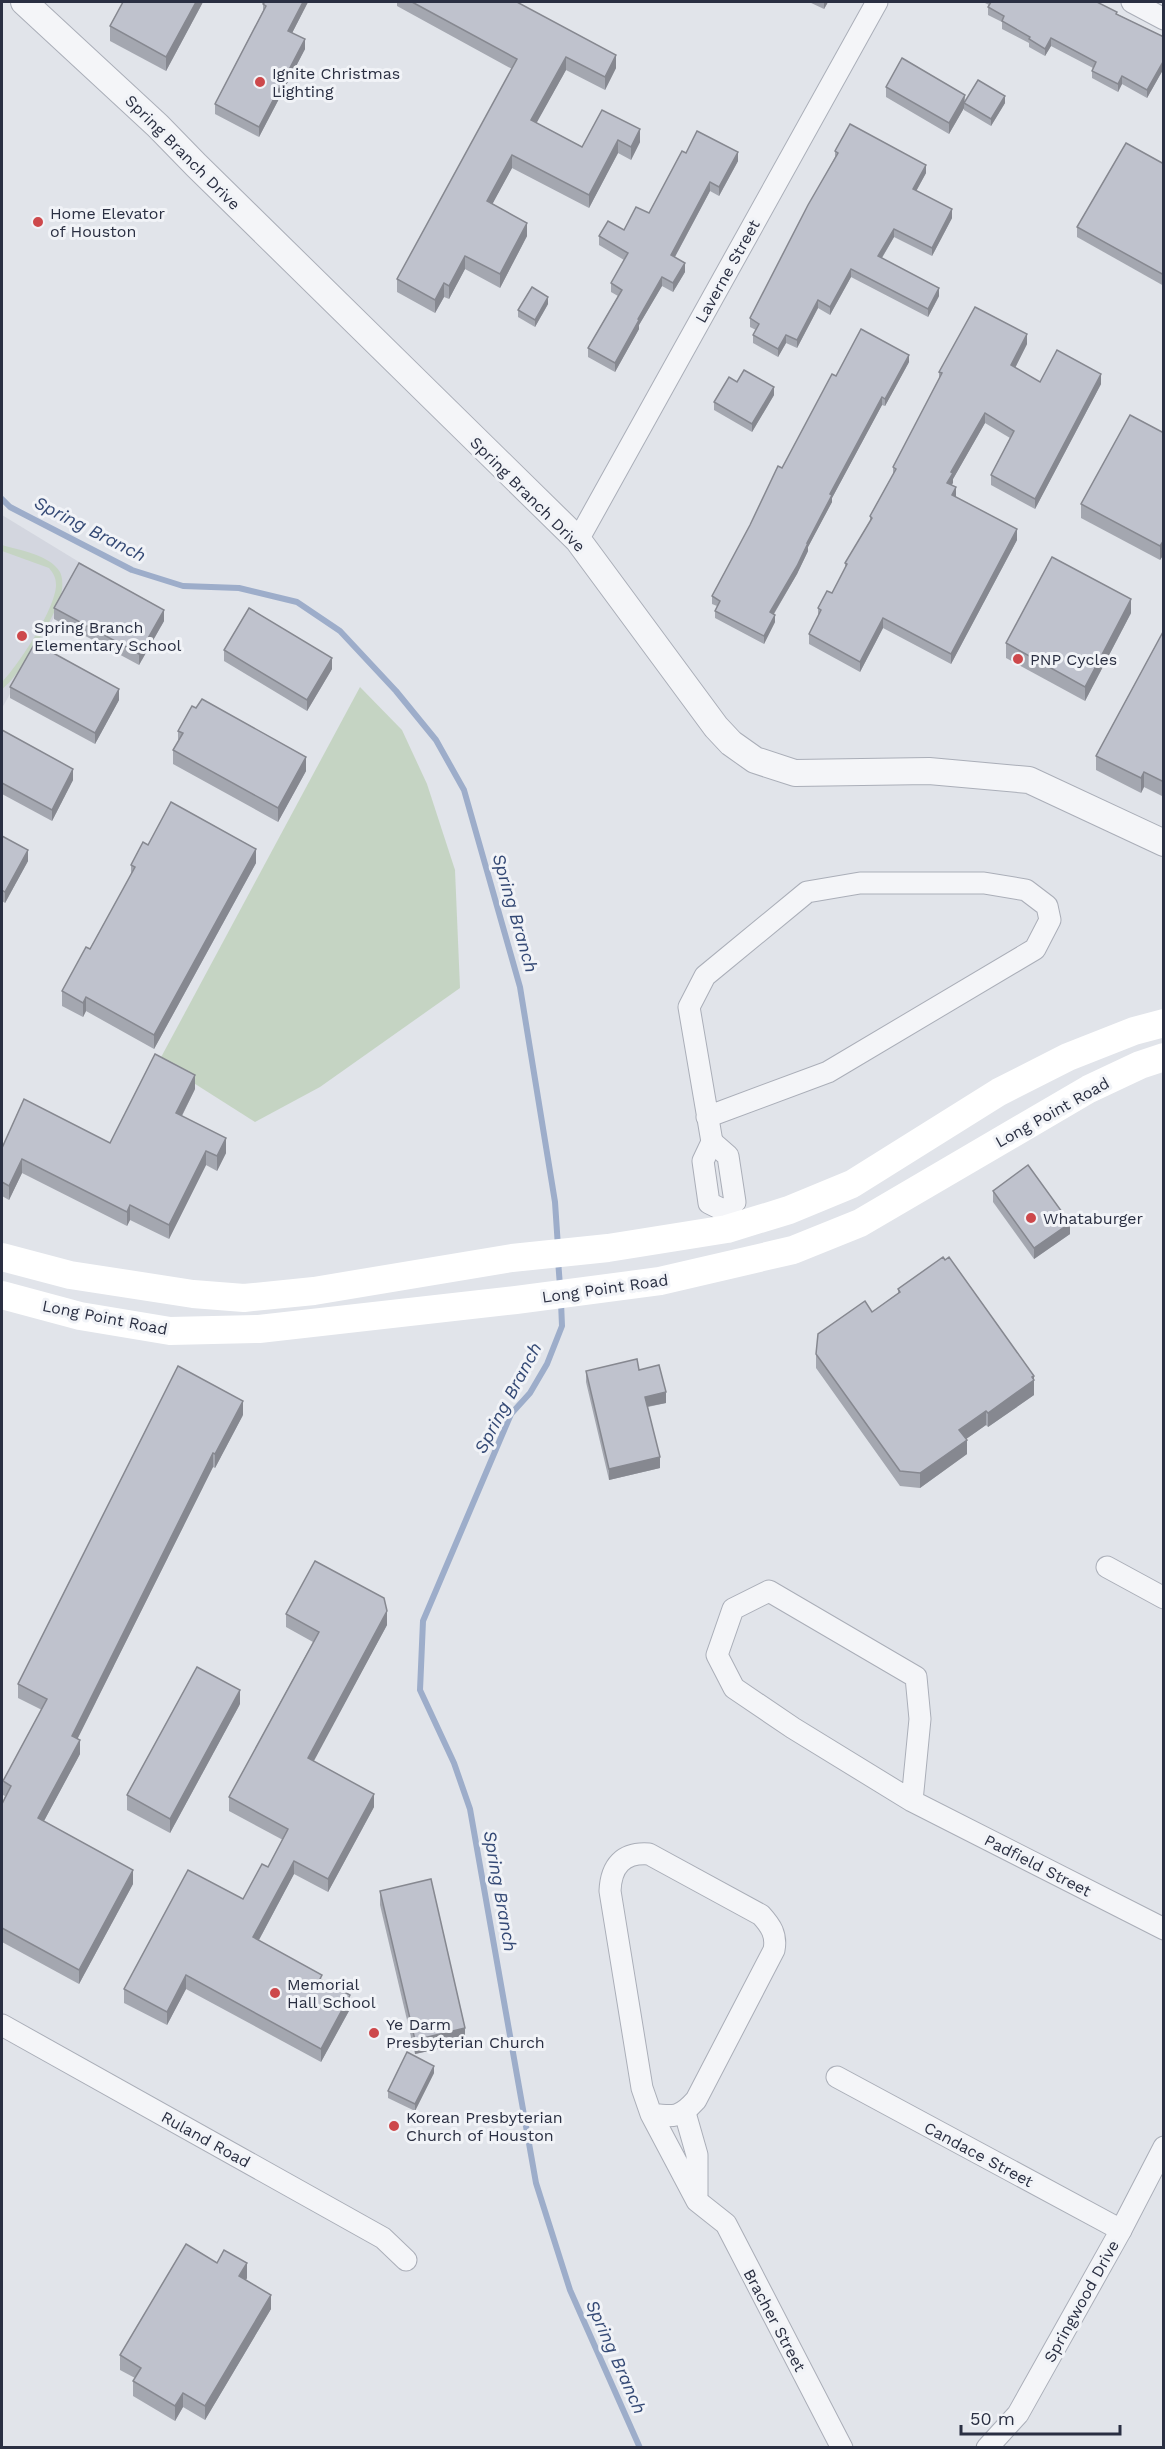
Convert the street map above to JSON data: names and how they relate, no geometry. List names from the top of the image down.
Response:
{
  "streets": {
    "main road": ["Long Point Road"],
    "street": [
      "Spring Branch Drive",
      "Laverne Street",
      "Padfield Street",
      "Ruland Road",
      "Candace Street",
      "Springwood Drive",
      "Bracher Street"
    ]
  },
  "crossings": [
    ["Spring Branch Drive", "Laverne Street"],
    ["Candace Street", "Springwood Drive"]
  ],
  "water": ["Spring Branch"],
  "places": [
    "Ignite Christmas Lighting",
    "Home Elevator of Houston",
    "Spring Branch Elementary School",
    "PNP Cycles",
    "Whataburger",
    "Memorial Hall School",
    "Ye Darm Presbyterian Church",
    "Korean Presbyterian Church of Houston"
  ],
  "scale_bar": "50 m"
}
